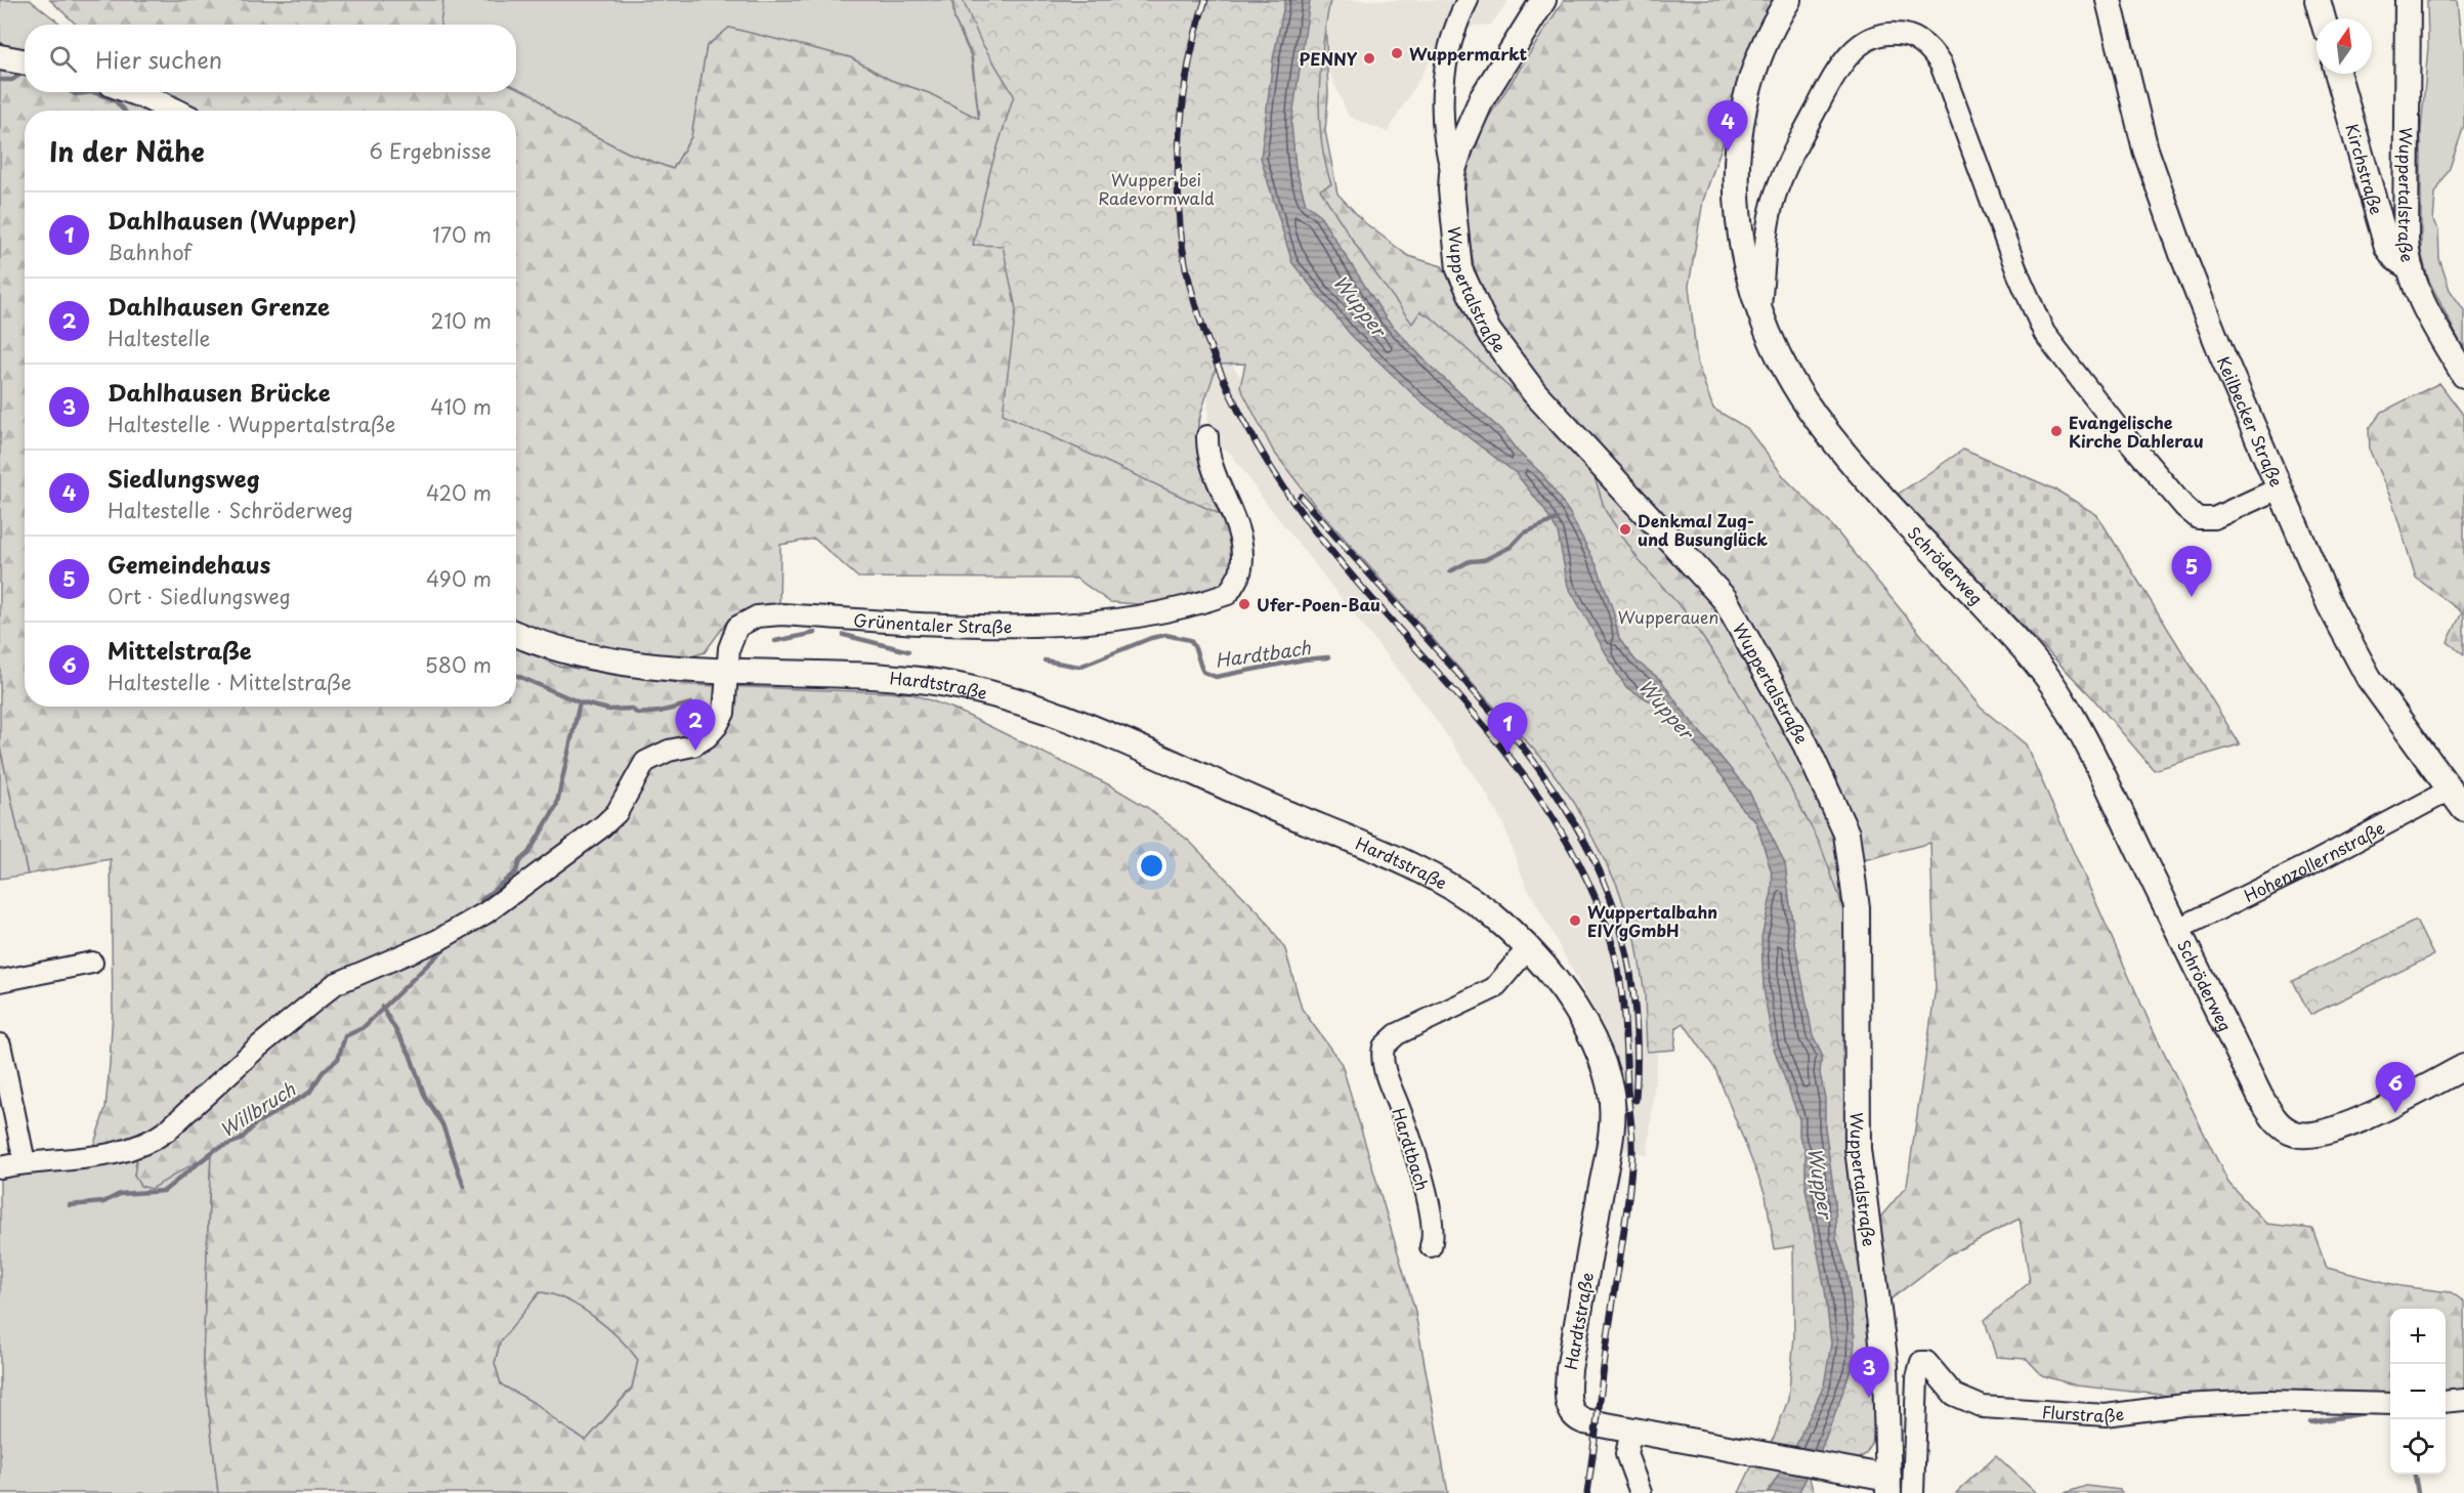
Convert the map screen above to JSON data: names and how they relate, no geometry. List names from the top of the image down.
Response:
{
  "streets": {
    "main road": [
      "Kirchstraße",
      "Wuppertalstraße",
      "Keilbecker Straße",
      "Schröderweg",
      "Hardtstraße"
    ],
    "street": [
      "Grünentaler Straße",
      "Hohenzollernstraße",
      "Hardtbach",
      "Flurstraße"
    ]
  },
  "crossings": [
    ["Kirchstraße", "Wuppertalstraße"],
    ["Wuppertalstraße", "Hardtstraße"],
    ["Keilbecker Straße", "Hohenzollernstraße"],
    ["Schröderweg", "Hohenzollernstraße"],
    ["Grünentaler Straße", "Hardtstraße"],
    ["Hardtstraße", "Hardtbach"]
  ],
  "water": ["Wupper", "Hardtbach", "Willbruch"],
  "parks": ["Wupper bei Radevormwald", "Wupperauen"],
  "places": [
    "Wuppermarkt",
    "PENNY",
    "Evangelische Kirche Dahlerau",
    "Denkmal Zug- und Busunglück",
    "Ufer-Poen-Bau",
    "Wuppertalbahn EIV gGmbH"
  ],
  "north": "top",
  "page": {
    "search": "Hier suchen",
    "pins": [
      "4",
      "5",
      "2",
      "1",
      "6",
      "3"
    ],
    "heading": ["In der Nähe", "6 Ergebnisse"],
    "list": [
      {
        "mark": "1",
        "name": "Dahlhausen (Wupper)",
        "note": "Bahnhof",
        "value": "170 m"
      },
      {
        "mark": "2",
        "name": "Dahlhausen Grenze",
        "note": "Haltestelle",
        "value": "210 m"
      },
      {
        "mark": "3",
        "name": "Dahlhausen Brücke",
        "note": "Haltestelle · Wuppertalstraße",
        "value": "410 m"
      },
      {
        "mark": "4",
        "name": "Siedlungsweg",
        "note": "Haltestelle · Schröderweg",
        "value": "420 m"
      },
      {
        "mark": "5",
        "name": "Gemeindehaus",
        "note": "Ort · Siedlungsweg",
        "value": "490 m"
      },
      {
        "mark": "6",
        "name": "Mittelstraße",
        "note": "Haltestelle · Mittelstraße",
        "value": "580 m"
      }
    ],
    "map_buttons": ["+", "−"]
  }
}
